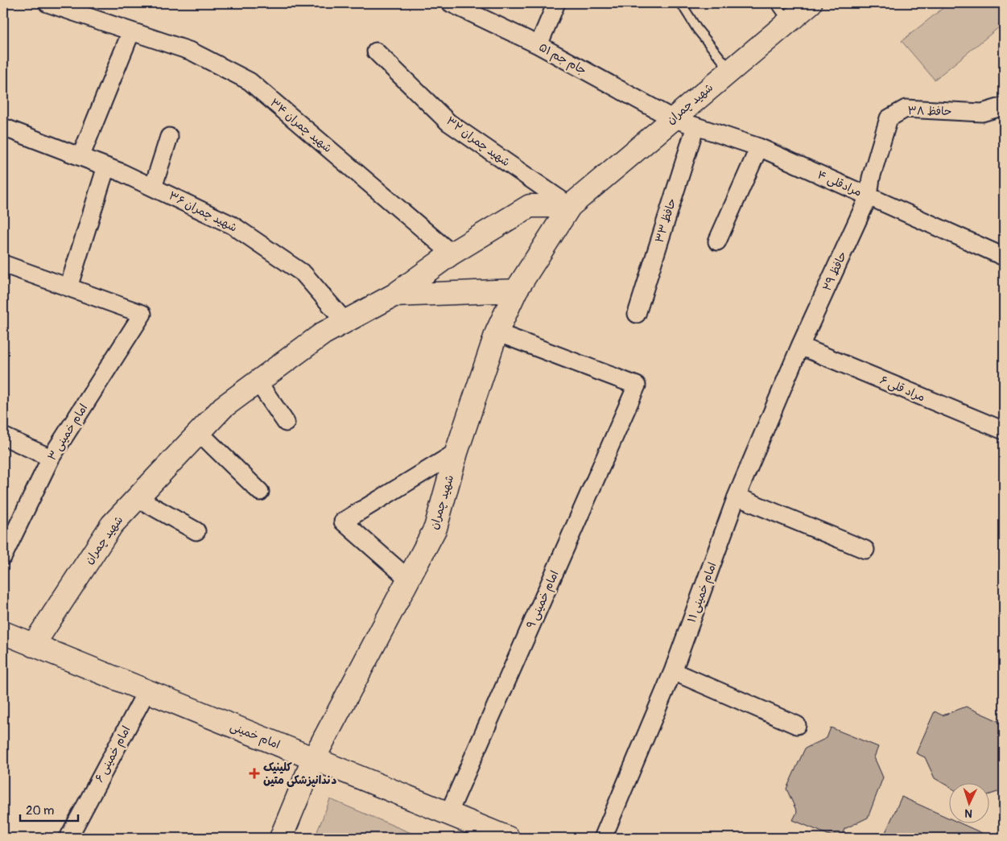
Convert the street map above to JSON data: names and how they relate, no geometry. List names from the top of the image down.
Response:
{
  "streets": {
    "street": [
      "جام جم ۵۱",
      "شهید چمران",
      "حافظ ۳۸",
      "شهید چمران ۳۴",
      "شهید چمران ۳۲",
      "مرادقلی ۴",
      "شهید چمران ۳۶",
      "حافظ ۳۳",
      "حافظ ۲۹",
      "مراد قلی ۶",
      "امام خمینی ۳",
      "امام خمینی ۱۱",
      "امام خمینی ۹",
      "امام خمینی",
      "امام خمینی ۶"
    ]
  },
  "crossings": [
    ["جام جم ۵۱", "شهید چمران"],
    ["جام جم ۵۱", "مرادقلی ۴"],
    ["شهید چمران", "شهید چمران ۳۴"],
    ["شهید چمران", "شهید چمران ۳۲"],
    ["شهید چمران", "مرادقلی ۴"],
    ["شهید چمران", "شهید چمران ۳۶"],
    ["شهید چمران", "امام خمینی ۹"],
    ["شهید چمران", "امام خمینی"],
    ["حافظ ۳۸", "مرادقلی ۴"],
    ["حافظ ۳۸", "حافظ ۲۹"],
    ["مرادقلی ۴", "حافظ ۳۳"],
    ["مرادقلی ۴", "حافظ ۲۹"],
    ["حافظ ۲۹", "مراد قلی ۶"],
    ["حافظ ۲۹", "امام خمینی ۱۱"],
    ["مراد قلی ۶", "امام خمینی ۱۱"],
    ["امام خمینی ۹", "امام خمینی"],
    ["امام خمینی", "امام خمینی ۶"]
  ],
  "places": {
    "health": ["کلینیک دندانپزشکی متین"]
  },
  "scale_bar": "20 m",
  "north": "bottom"
}
